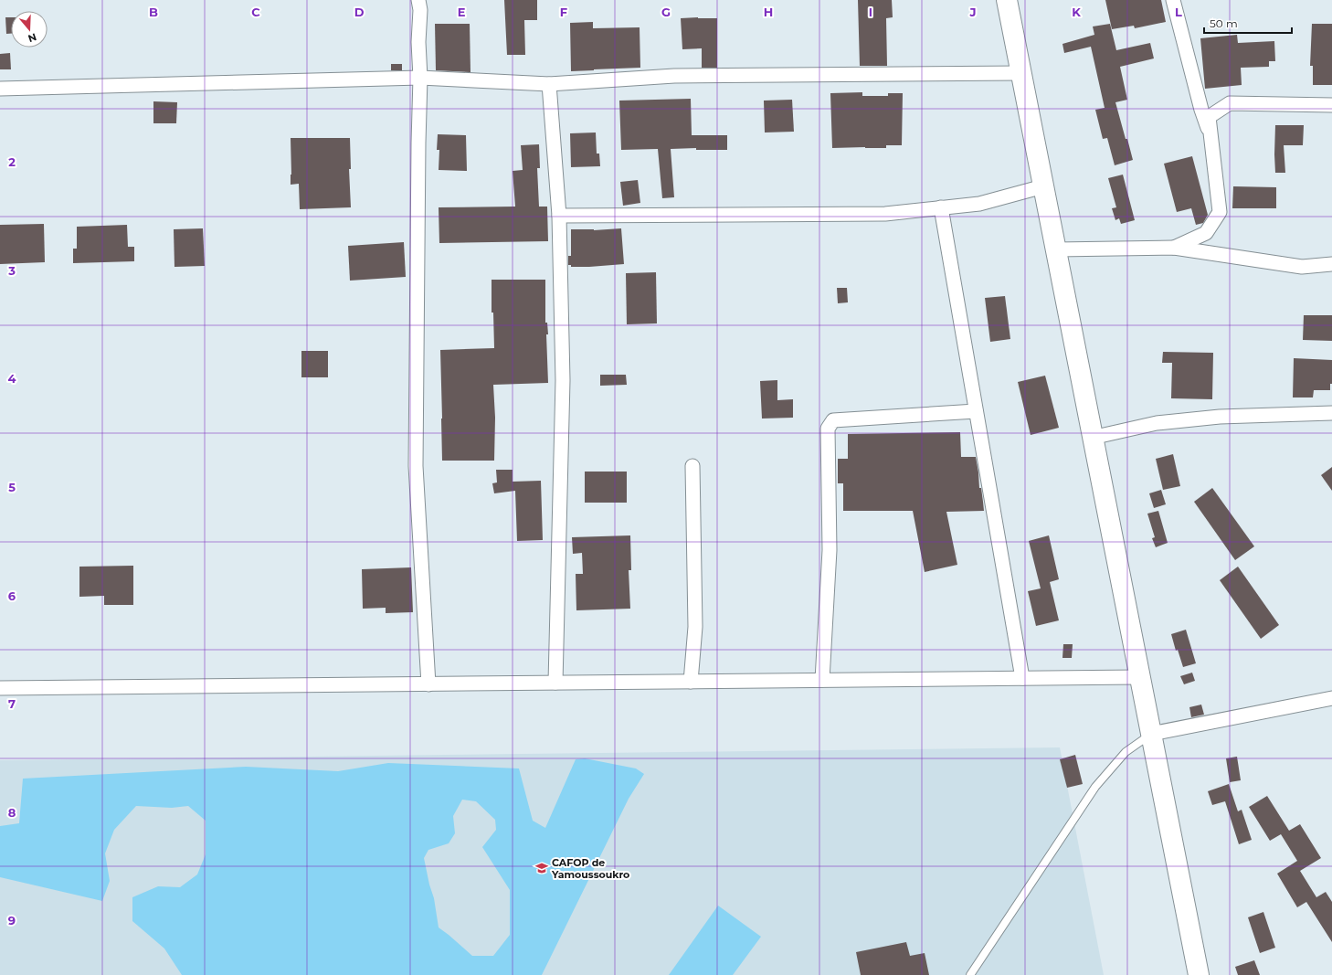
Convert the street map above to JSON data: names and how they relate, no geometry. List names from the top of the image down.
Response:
{
  "places": {
    "school or university": ["CAFOP de Yamoussoukro"]
  },
  "scale_bar": "50 m",
  "north": "bottom",
  "grid": {
    "columns": [
      "B",
      "C",
      "D",
      "E",
      "F",
      "G",
      "H",
      "I",
      "J",
      "K",
      "L"
    ],
    "rows": [
      "2",
      "3",
      "4",
      "5",
      "6",
      "7",
      "8",
      "9"
    ]
  }
}
